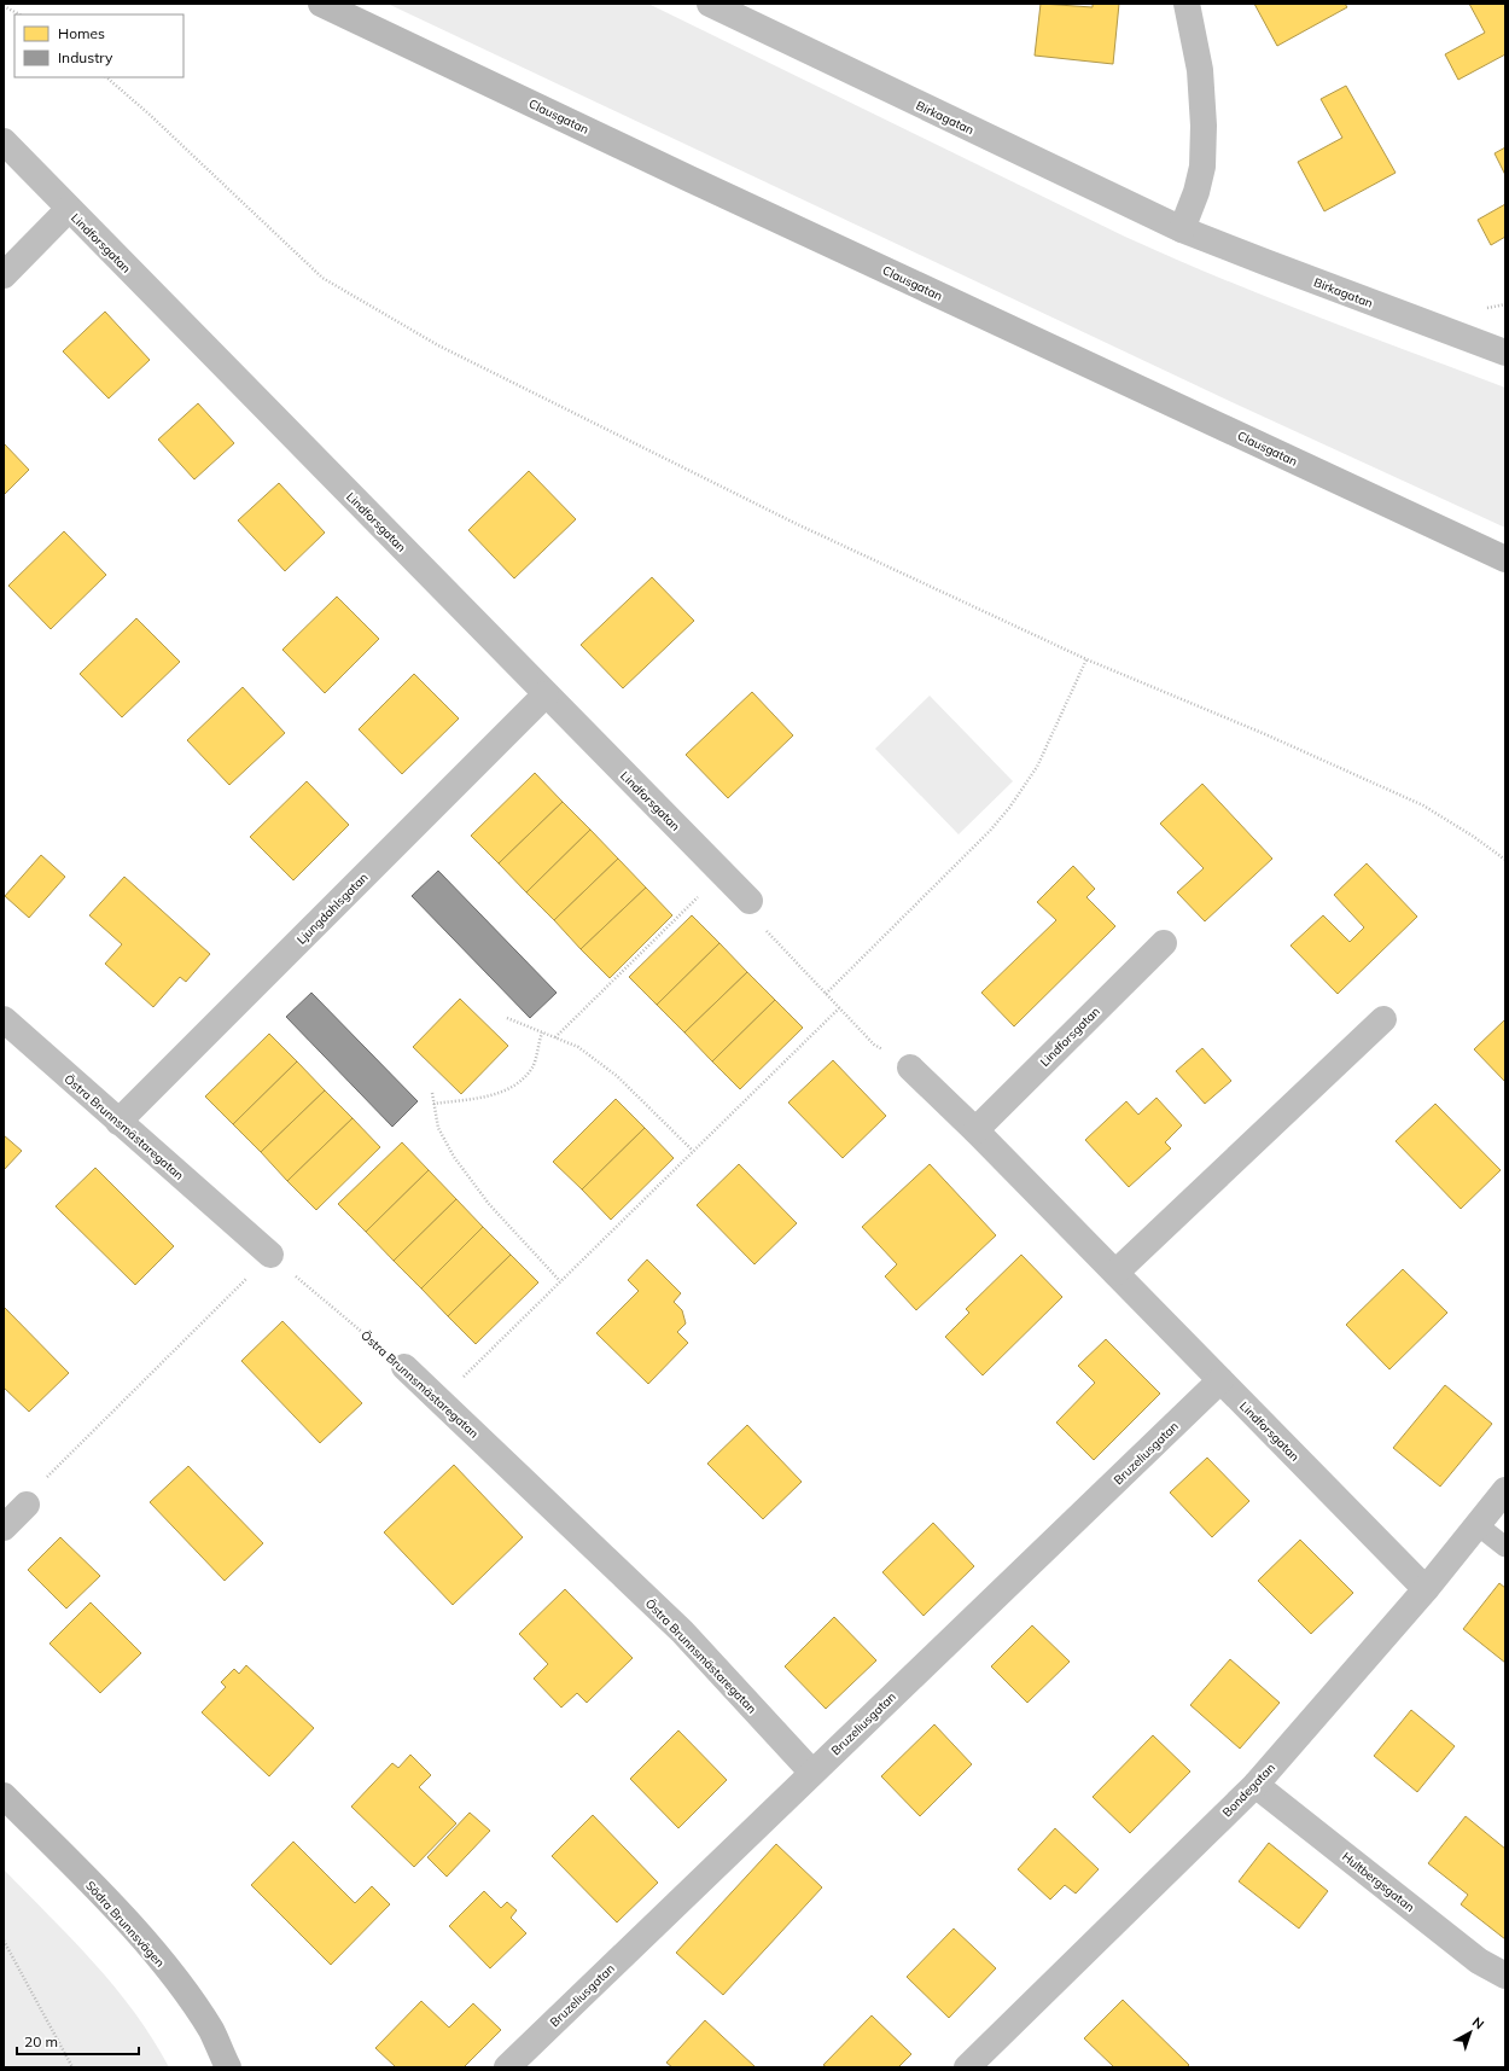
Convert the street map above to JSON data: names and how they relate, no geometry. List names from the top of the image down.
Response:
{
  "streets": {
    "main road": ["Clausgatan", "Södra Brunnsvägen"],
    "street": [
      "Birkagatan",
      "Lindforsgatan",
      "Ljungdahlsgatan",
      "Östra Brunnsmästaregatan",
      "Bruzeliusgatan",
      "Bondegatan",
      "Hultbergsgatan"
    ]
  },
  "crossings": [
    ["Lindforsgatan", "Ljungdahlsgatan"],
    ["Lindforsgatan", "Bruzeliusgatan"],
    ["Lindforsgatan", "Bondegatan"],
    ["Ljungdahlsgatan", "Östra Brunnsmästaregatan"],
    ["Östra Brunnsmästaregatan", "Bruzeliusgatan"],
    ["Bondegatan", "Hultbergsgatan"]
  ],
  "legend": ["Homes", "Industry"],
  "scale_bar": "20 m",
  "north": "top right"
}
